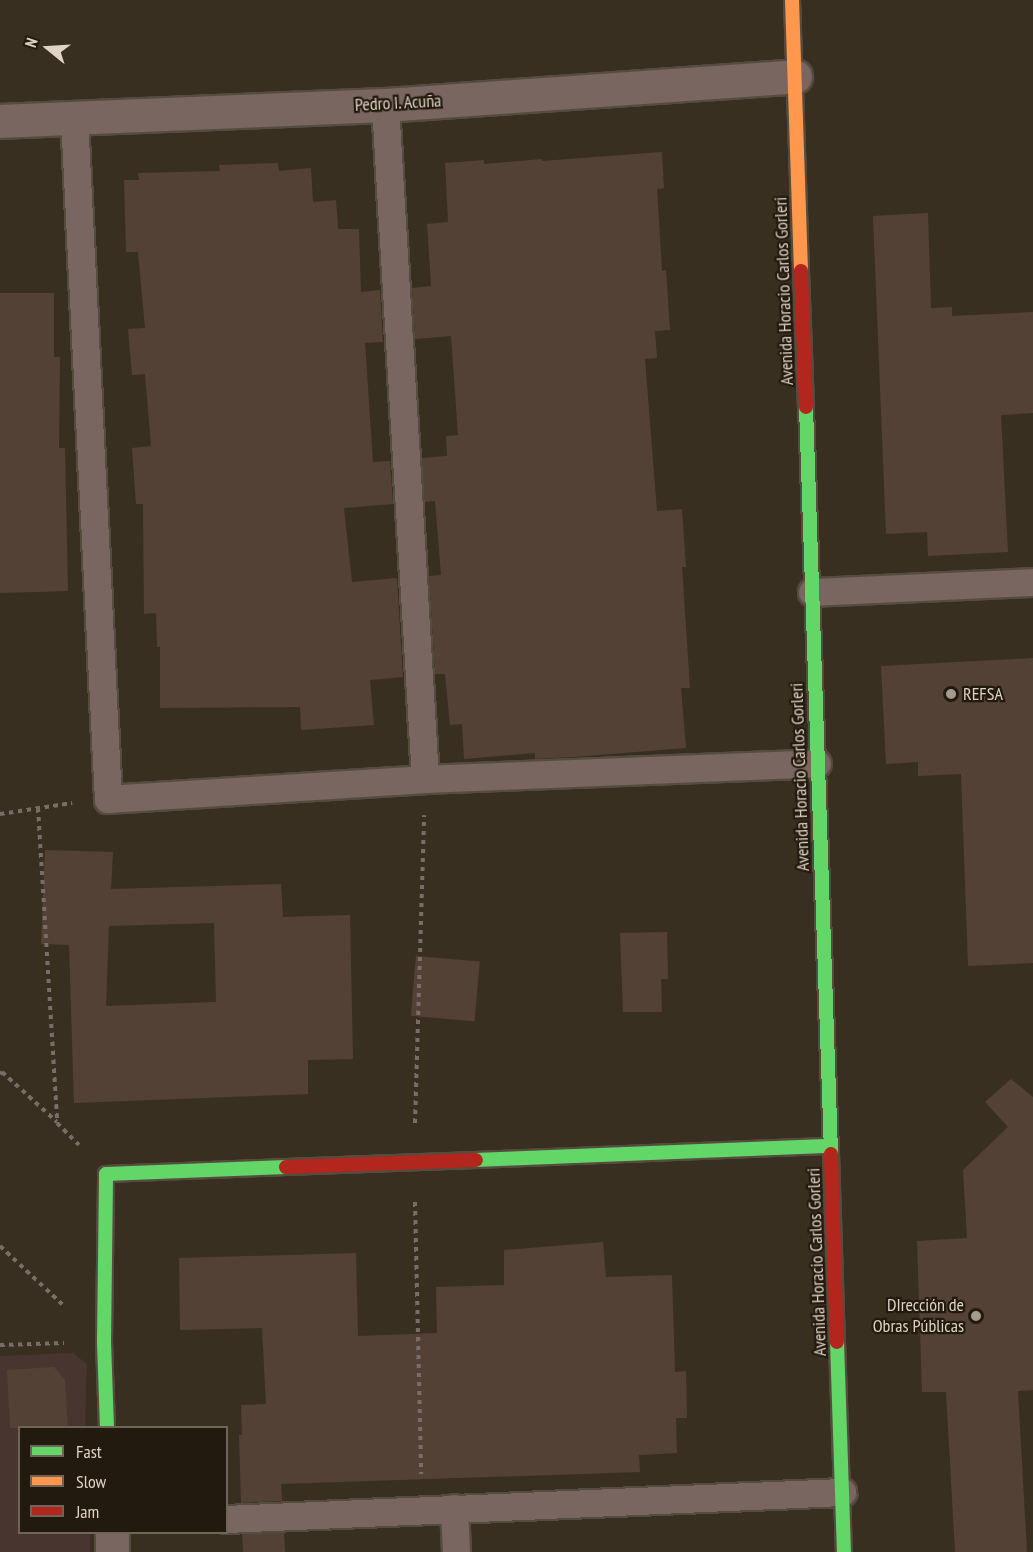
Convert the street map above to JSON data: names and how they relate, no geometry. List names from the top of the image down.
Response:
{
  "streets": {
    "main road": ["Avenida Horacio Carlos Gorleri"],
    "street": ["Pedro I. Acuña"]
  },
  "crossings": [
    ["Pedro I. Acuña", "Avenida Horacio Carlos Gorleri"]
  ],
  "places": ["REFSA", "DIrección de Obras Públicas"],
  "legend": ["Fast", "Slow", "Jam"],
  "north": "left"
}
